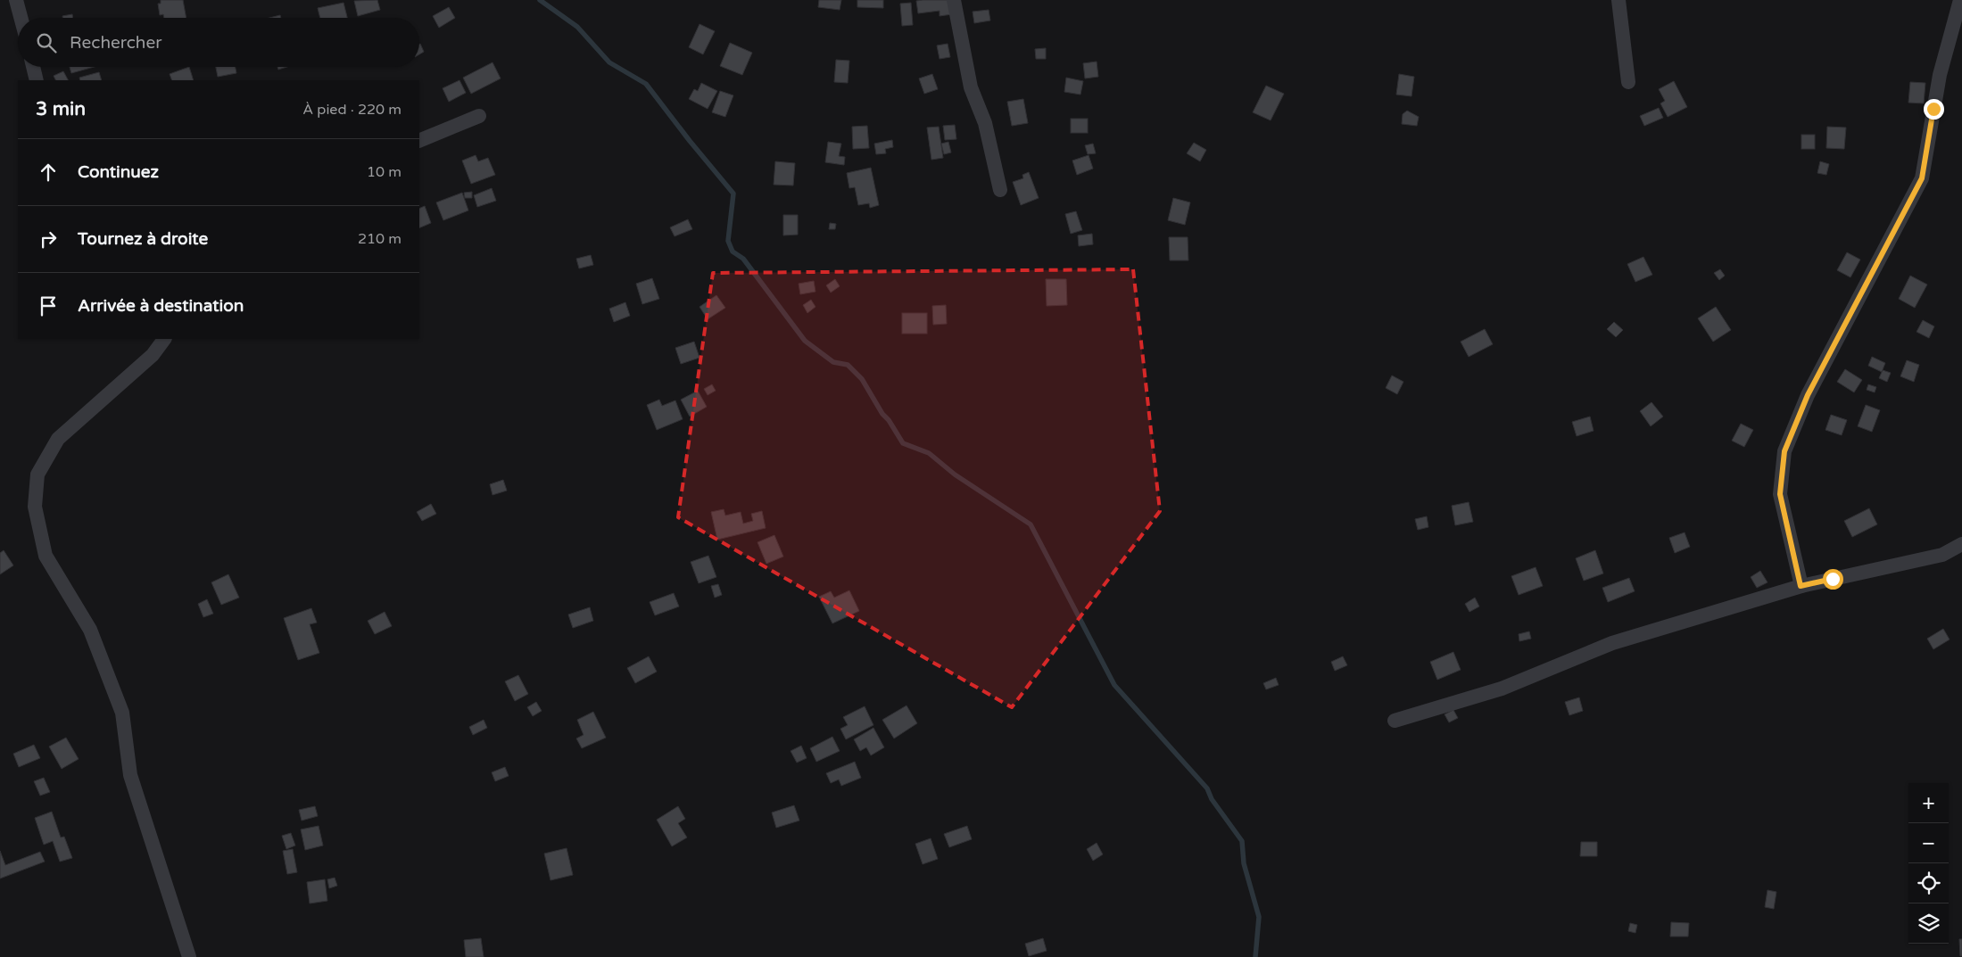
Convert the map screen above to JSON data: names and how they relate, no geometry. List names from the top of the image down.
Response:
{
  "page": {
    "search": "Rechercher",
    "heading": ["3 min", "À pied · 220 m"],
    "list": [
      ["Continuez", "10 m"],
      ["Tournez à droite", "210 m"],
      "Arrivée à destination"
    ],
    "map_buttons": ["+", "−"]
  }
}
